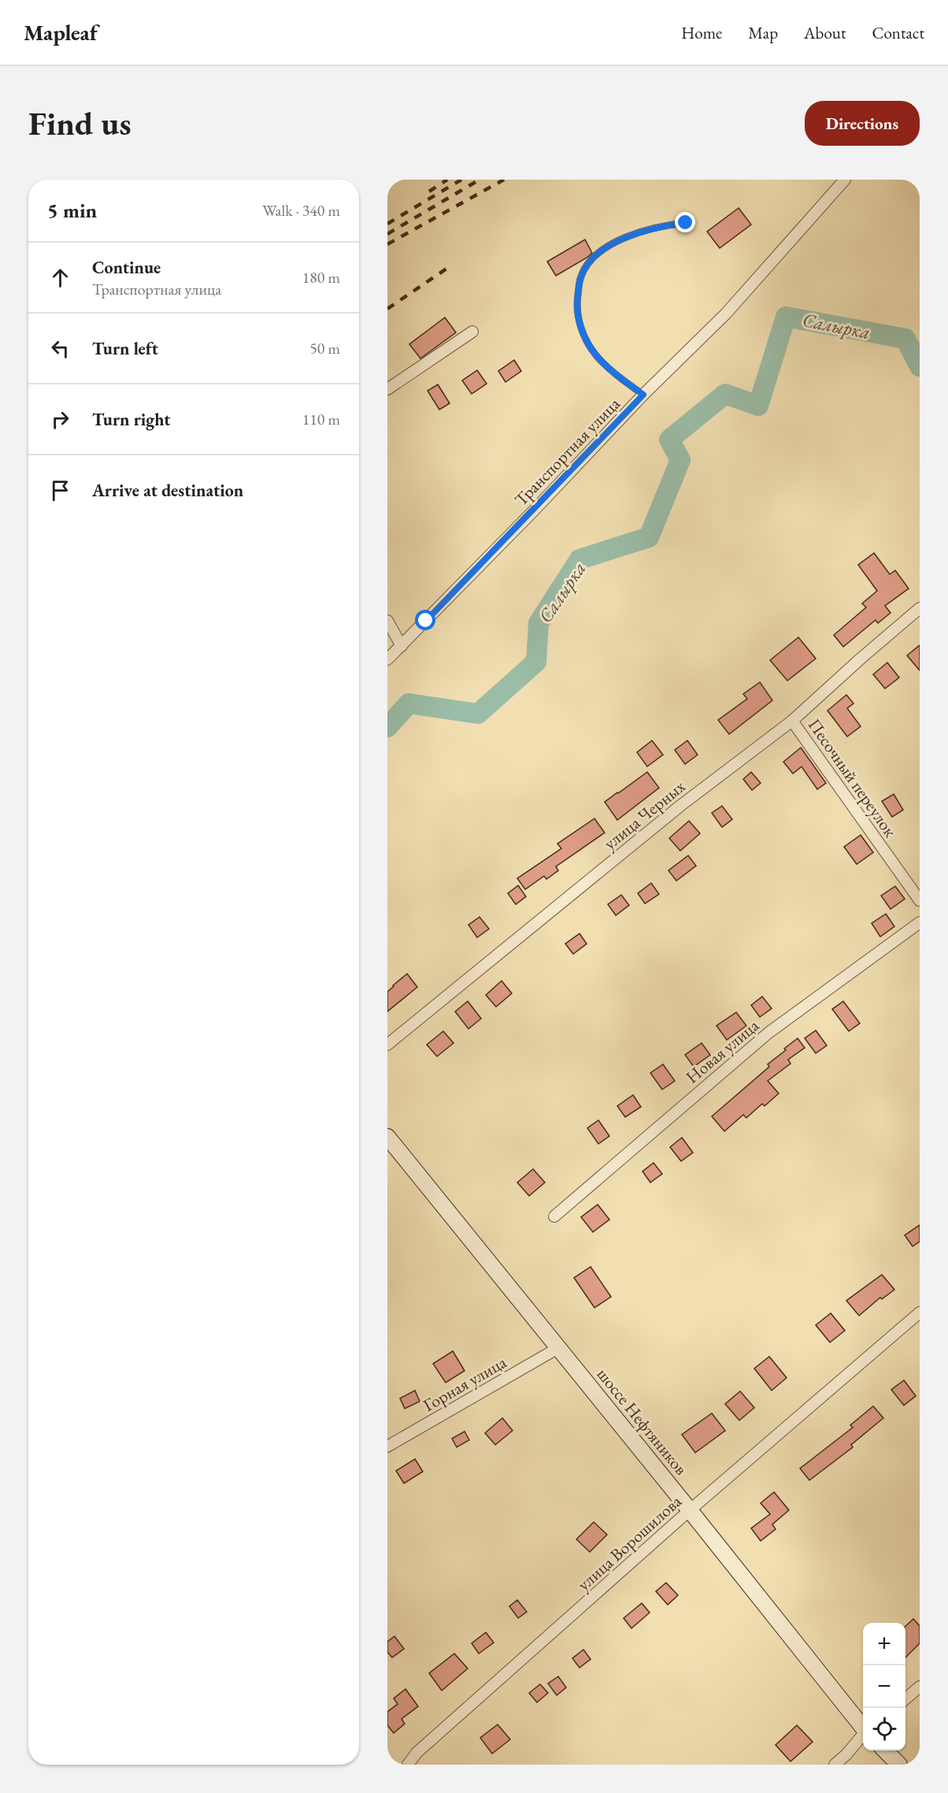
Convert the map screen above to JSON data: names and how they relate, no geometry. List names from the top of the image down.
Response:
{
  "streets": {
    "main road": ["шоссе Нефтяников"],
    "street": [
      "Транспортная улица",
      "Песочный переулок",
      "улица Черных",
      "Новая улица",
      "Горная улица",
      "улица Ворошилова"
    ]
  },
  "crossings": [
    ["Песочный переулок", "улица Черных"],
    ["Горная улица", "шоссе Нефтяников"],
    ["шоссе Нефтяников", "улица Ворошилова"]
  ],
  "water": ["Салырка"],
  "page": {
    "header": "Mapleaf",
    "nav": [
      "Home",
      "Map",
      "About",
      "Contact"
    ],
    "buttons": "Directions",
    "title": "Find us",
    "heading": ["5 min", "Walk · 340 m"],
    "list": [
      ["Continue", "Транспортная улица", "180 m"],
      ["Turn left", "50 m"],
      ["Turn right", "110 m"],
      "Arrive at destination"
    ],
    "map_buttons": ["+", "−"]
  }
}
